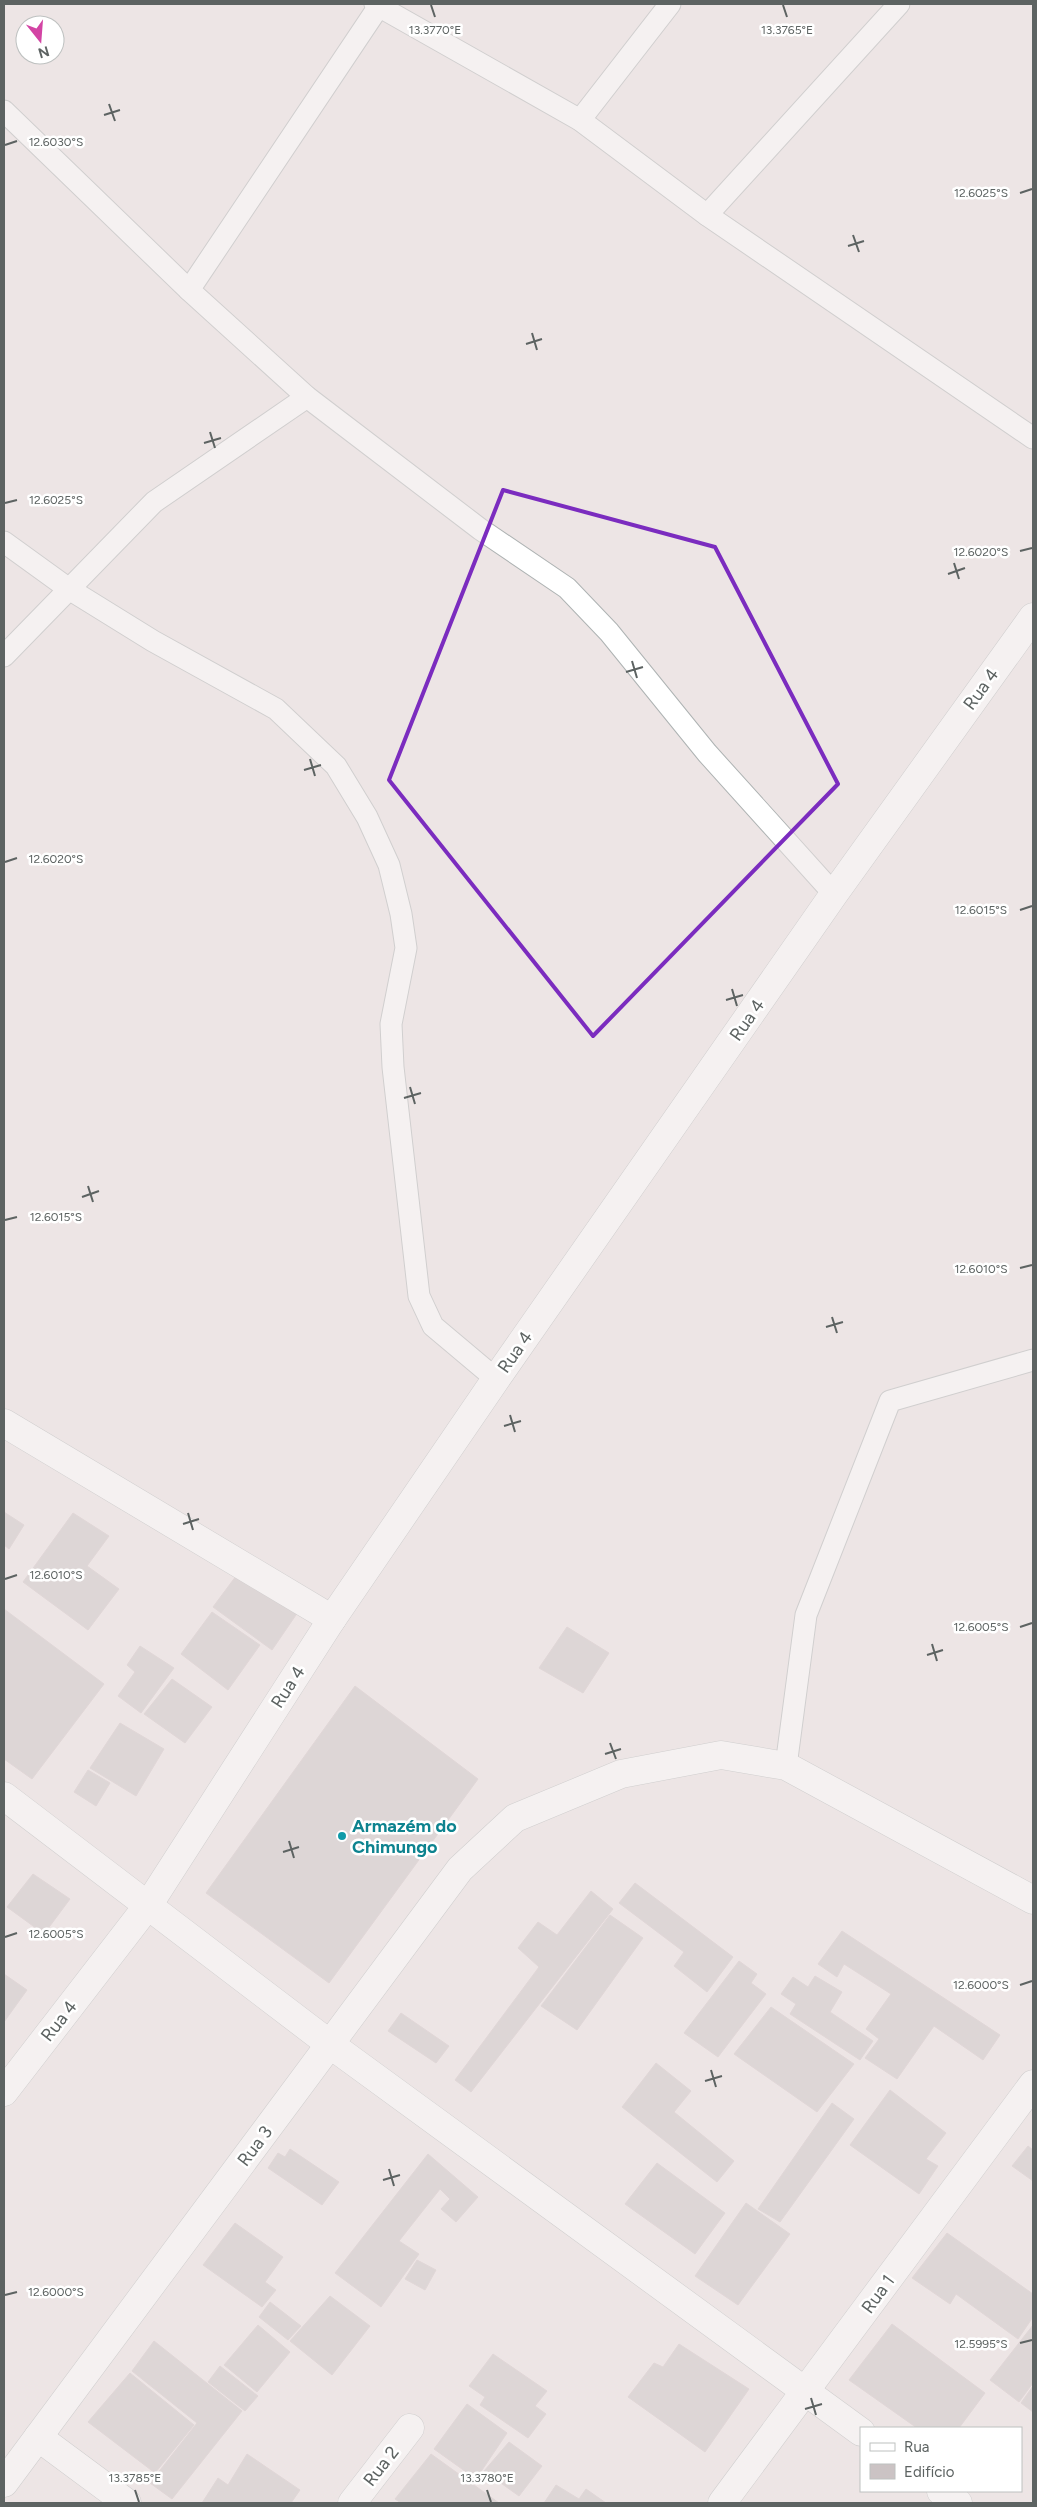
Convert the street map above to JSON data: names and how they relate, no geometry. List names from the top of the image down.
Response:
{
  "streets": {
    "street": [
      "Rua 4",
      "Rua 3",
      "Rua 1",
      "Rua 2"
    ]
  },
  "places": ["Armazém do Chimungo"],
  "legend": ["Rua", "Edifício"],
  "north": "bottom",
  "coordinates": [
    "13.3770°E",
    "13.3765°E",
    "12.6030°S",
    "12.6025°S",
    "12.6020°S",
    "12.6015°S",
    "12.6010°S",
    "12.6005°S",
    "12.6000°S",
    "12.5995°S",
    "13.3785°E",
    "13.3780°E"
  ]
}
